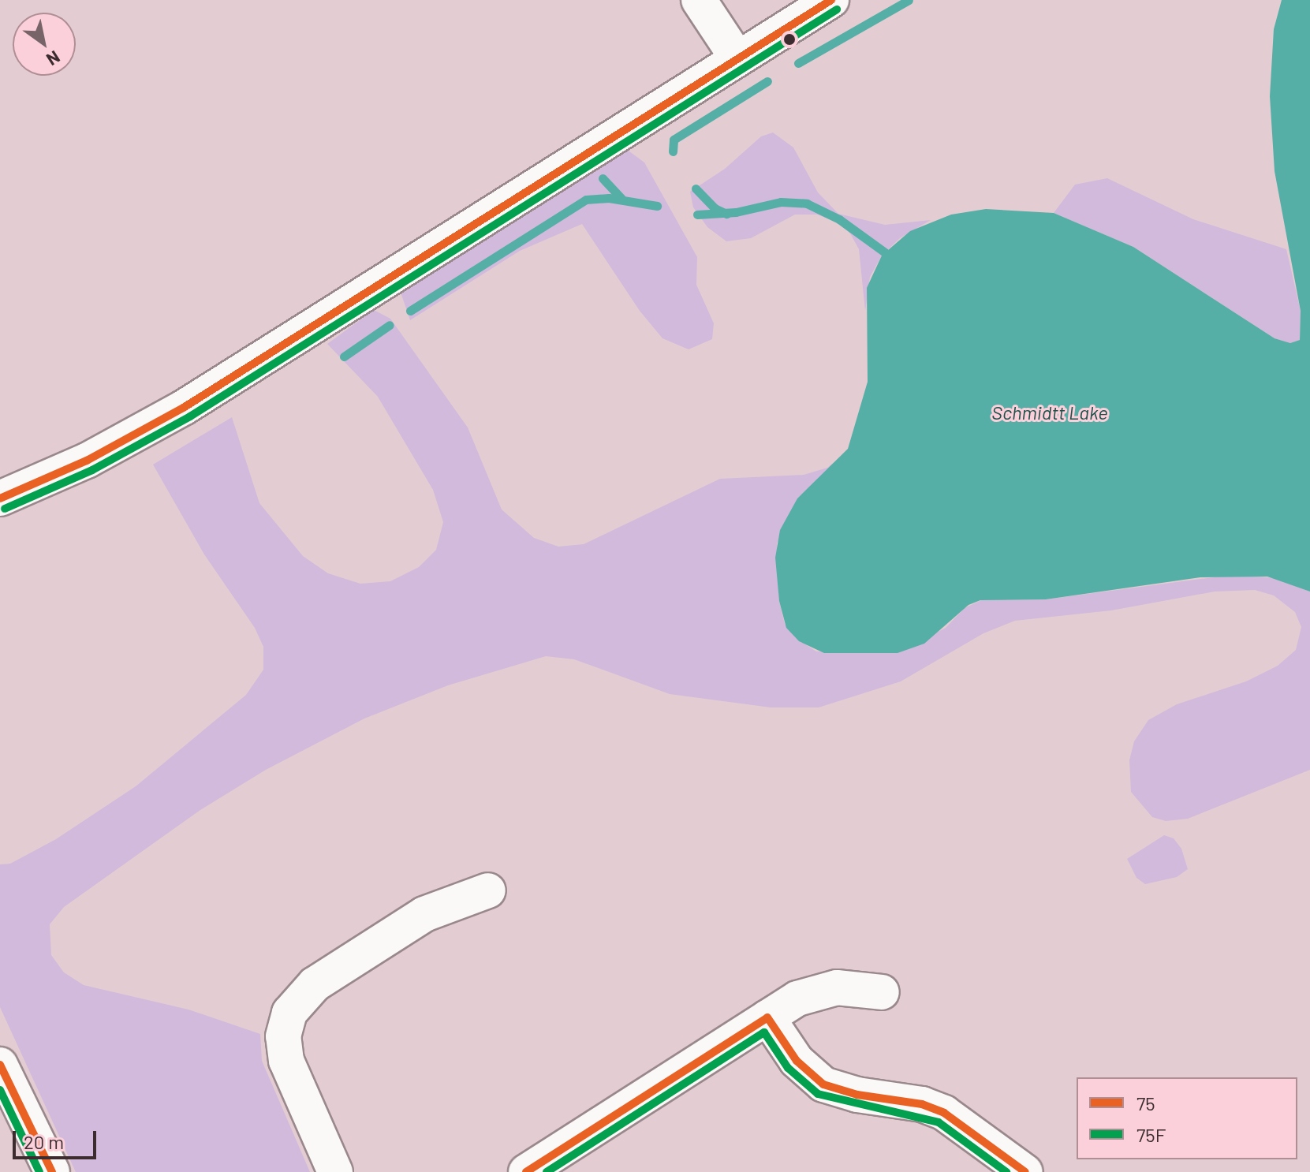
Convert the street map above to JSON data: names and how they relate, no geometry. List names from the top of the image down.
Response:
{
  "water": ["Schmidtt Lake"],
  "lines": ["transit line 75", "transit line 75F"],
  "legend": ["75", "75F"],
  "scale_bar": "20 m",
  "north": "bottom right"
}
